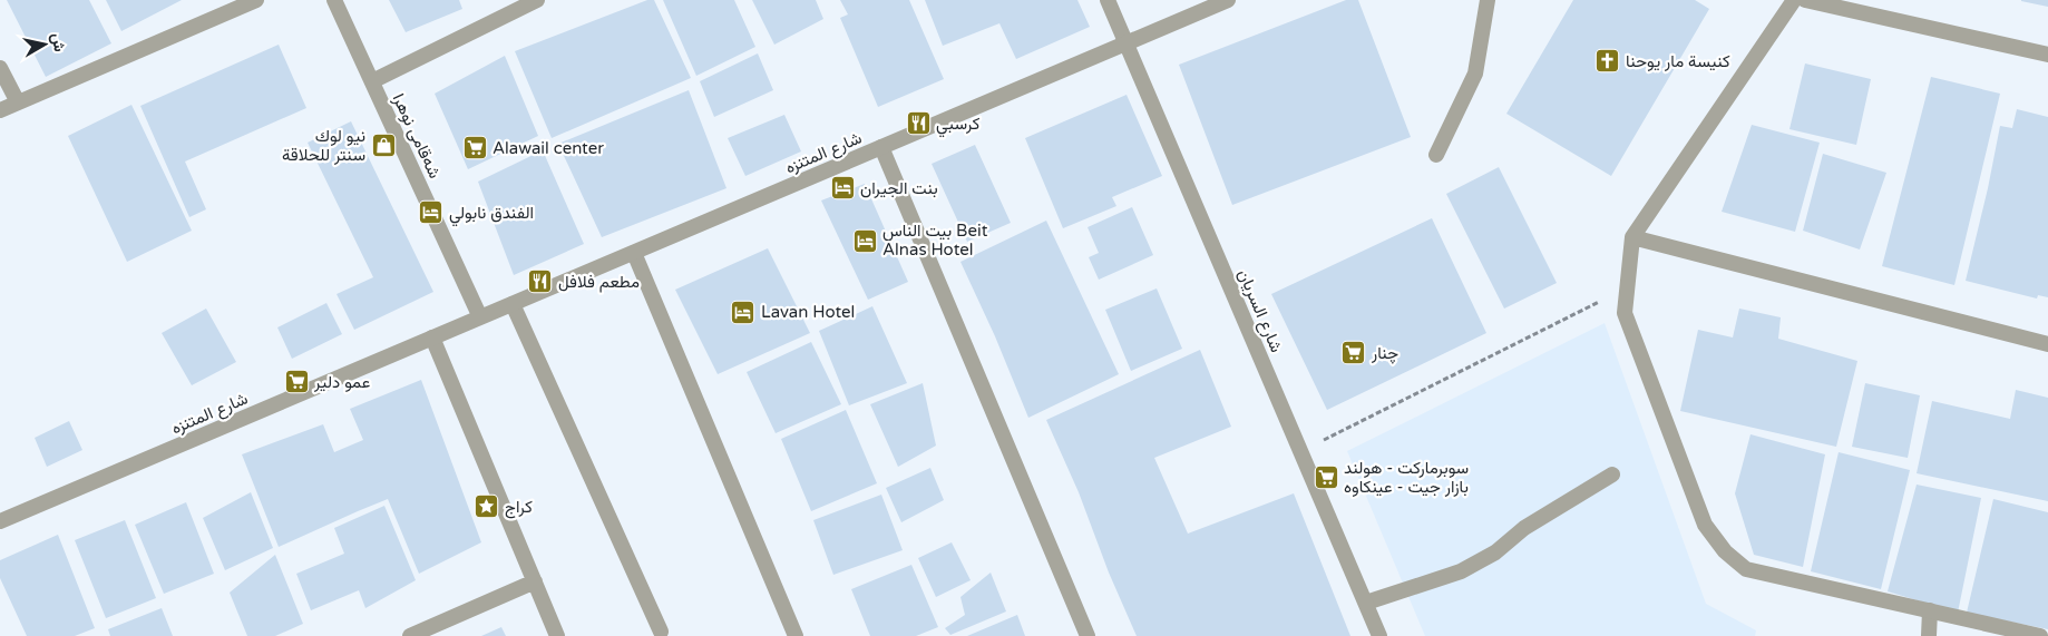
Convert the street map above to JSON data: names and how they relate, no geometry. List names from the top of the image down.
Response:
{
  "streets": {
    "street": ["شەقامی نوهرا", "شارع المتنزه", "شارع السريان"]
  },
  "crossings": [
    ["شەقامی نوهرا", "شارع المتنزه"],
    ["شارع المتنزه", "شارع السريان"]
  ],
  "places": {
    "church": ["كنيسة مار يوحنا"],
    "restaurant": ["كرسبي", "مطعم فلافل"],
    "shop": ["نيو لوك سنتر للحلاقة"],
    "supermarket": [
      "Alawail center",
      "چنار",
      "عمو دلير",
      "سوبرماركت - هولند بازار جيت - عينكاوه"
    ],
    "hotel": [
      "بنت الجيران",
      "الفندق نابولي",
      "بيت الناس Beit Alnas Hotel",
      "Lavan Hotel"
    ],
    "place": ["كراج"]
  },
  "north": "right"
}
